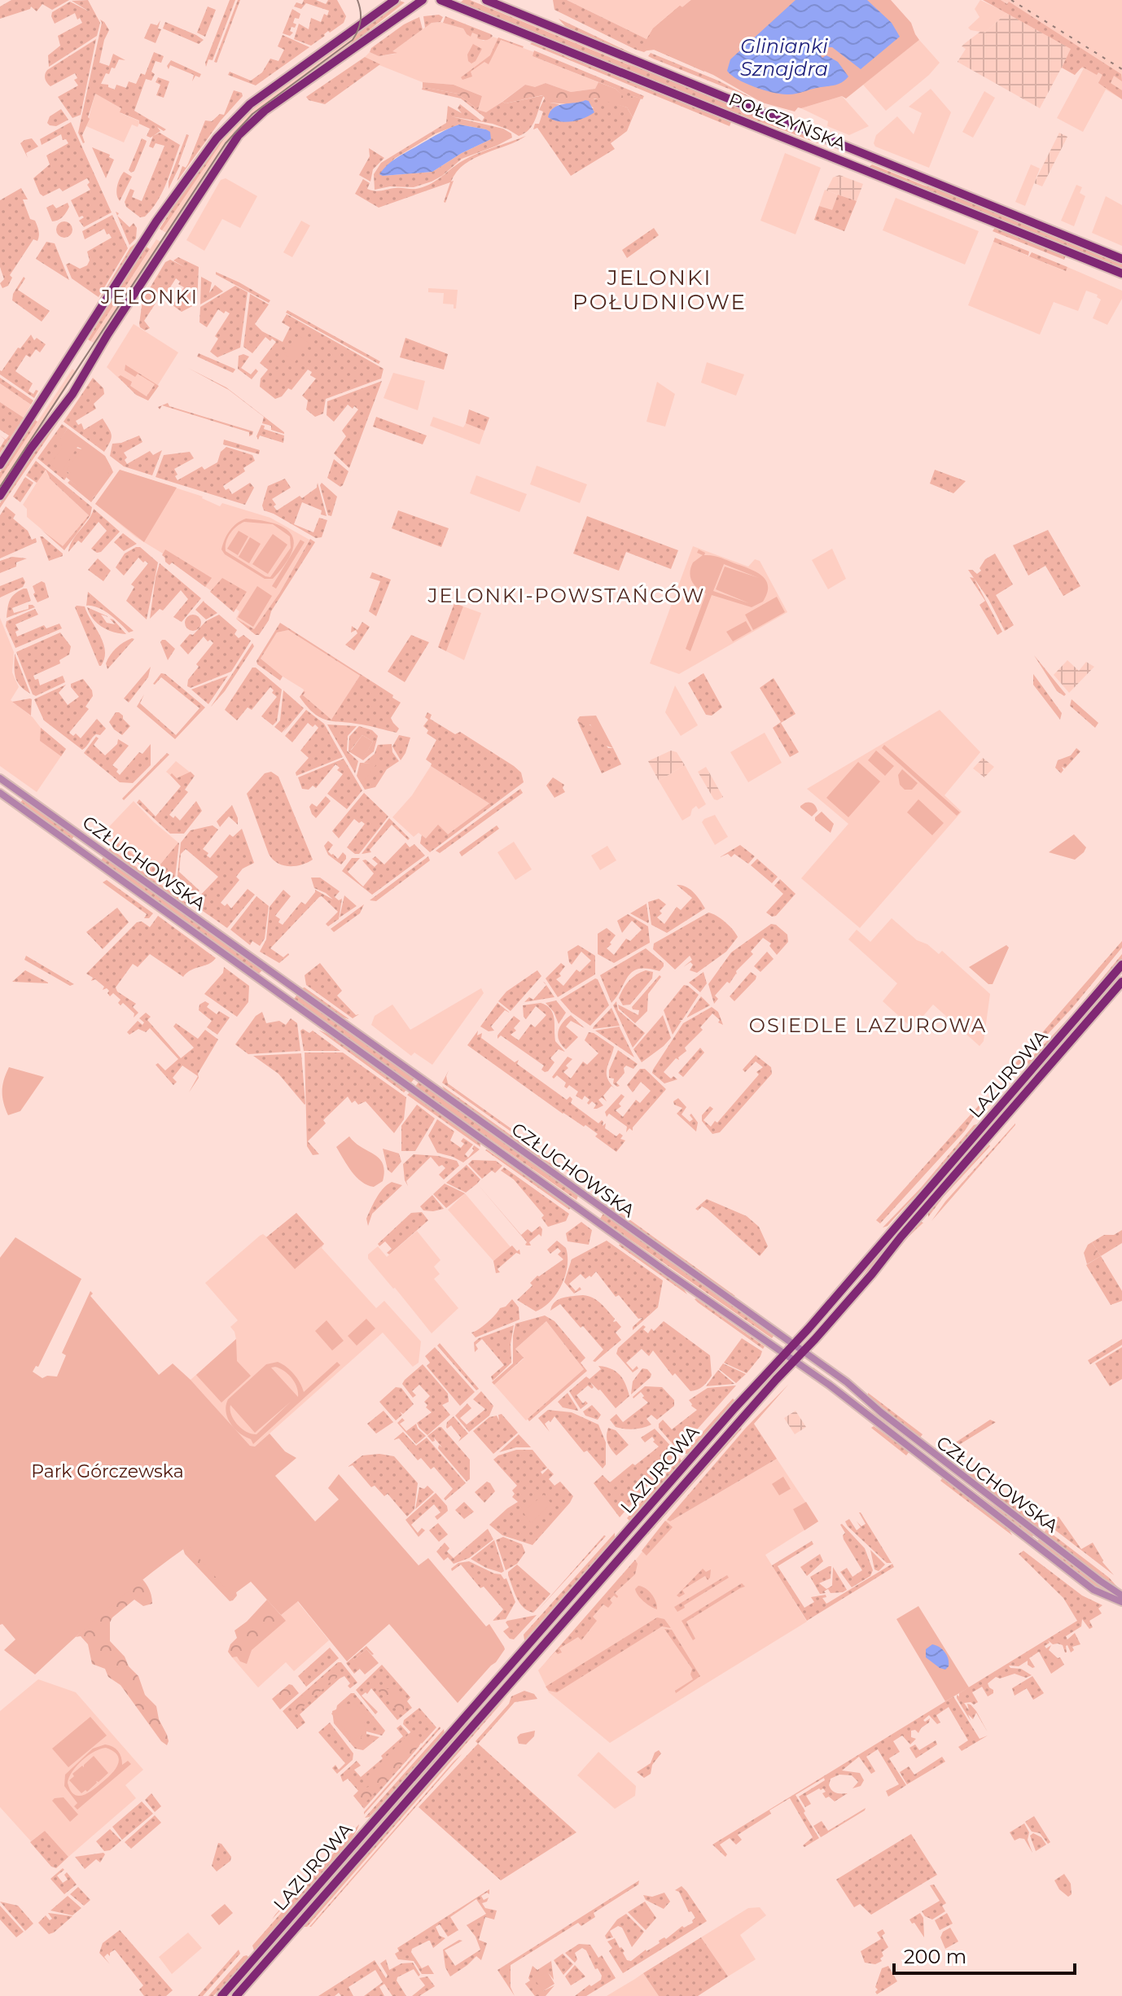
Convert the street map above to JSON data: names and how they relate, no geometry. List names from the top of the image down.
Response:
{
  "streets": {
    "main road": ["POŁCZYŃSKA", "LAZUROWA"],
    "street": ["CZŁUCHOWSKA"]
  },
  "crossings": [
    ["CZŁUCHOWSKA", "LAZUROWA"]
  ],
  "districts": [
    "JELONKI POŁUDNIOWE",
    "JELONKI",
    "JELONKI-POWSTAŃCÓW",
    "OSIEDLE LAZUROWA"
  ],
  "water": ["Glinianki Sznajdra"],
  "parks": ["Park Górczewska"],
  "scale_bar": "200 m"
}
